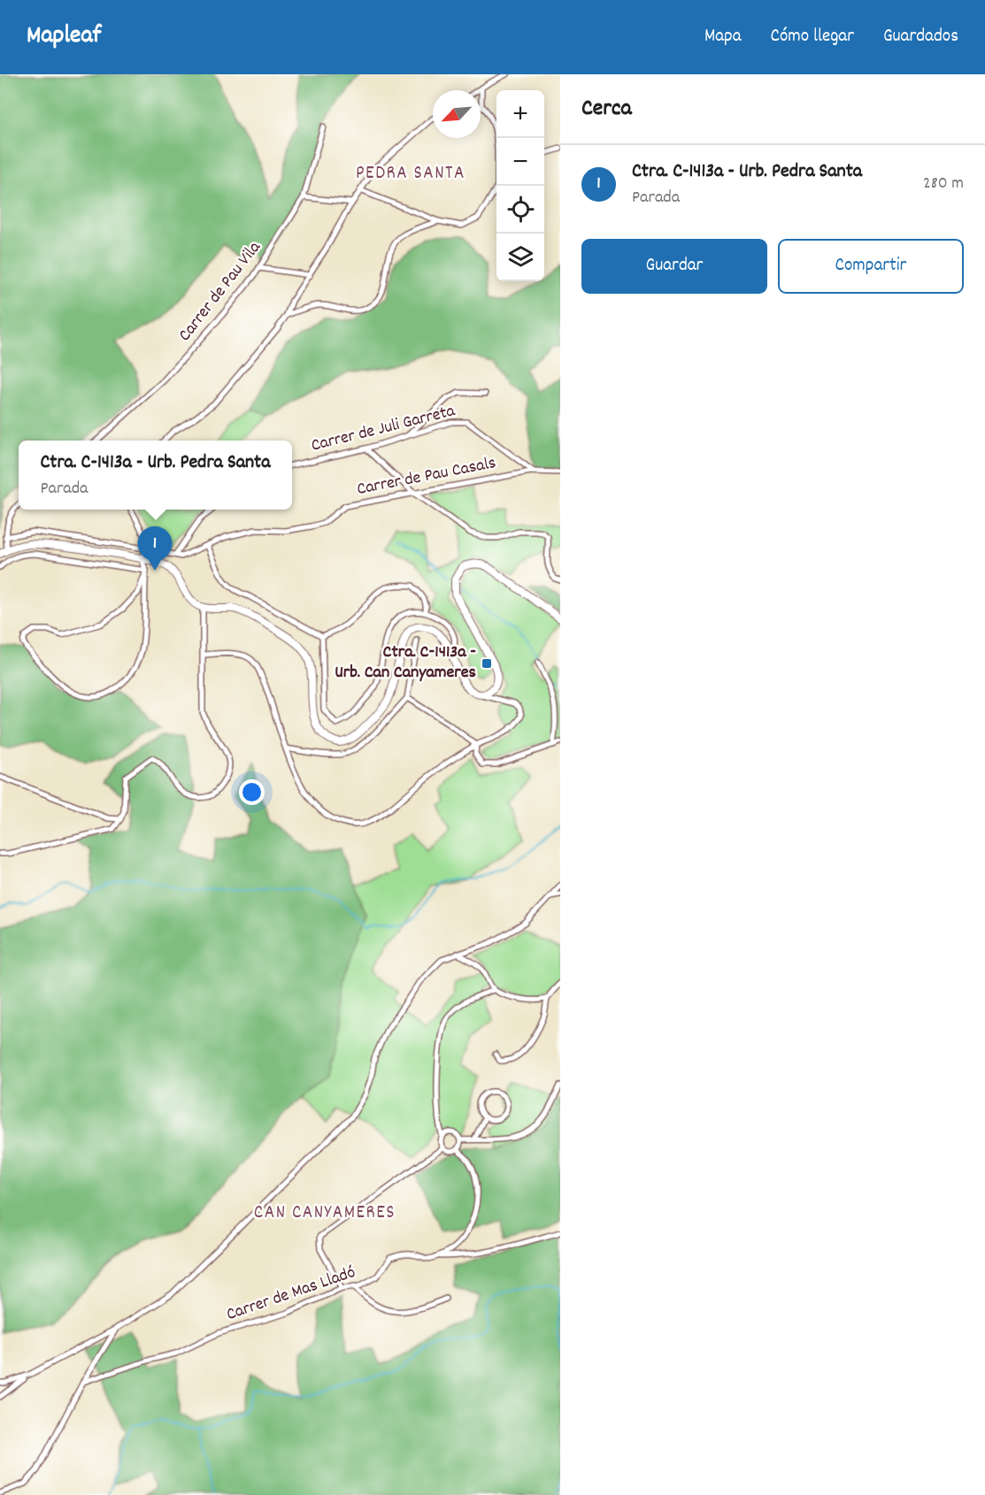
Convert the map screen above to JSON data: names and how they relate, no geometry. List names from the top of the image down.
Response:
{
  "streets": {
    "street": [
      "Carrer de Pau Vila",
      "Carrer de Juli Garreta",
      "Carrer de Pau Casals",
      "Carrer de Mas Lladó"
    ]
  },
  "crossings": [
    ["Carrer de Juli Garreta", "Carrer de Pau Casals"]
  ],
  "districts": ["PEDRA SANTA", "CAN CANYAMERES"],
  "places": {
    "transit": ["Ctra. C-1413a - Urb. Can Canyameres"]
  },
  "north": "bottom left",
  "page": {
    "header": "Mapleaf",
    "nav": ["Mapa", "Cómo llegar", "Guardados"],
    "heading": "Cerca",
    "map_buttons": ["+", "−"],
    "list": [
      {
        "mark": "1",
        "name": "Ctra. C-1413a - Urb. Pedra Santa",
        "note": "Parada",
        "value": "280 m"
      }
    ],
    "buttons": ["Guardar", "Compartir"],
    "popup": ["Ctra. C-1413a - Urb. Pedra Santa", "Parada"],
    "pins": "1"
  }
}
